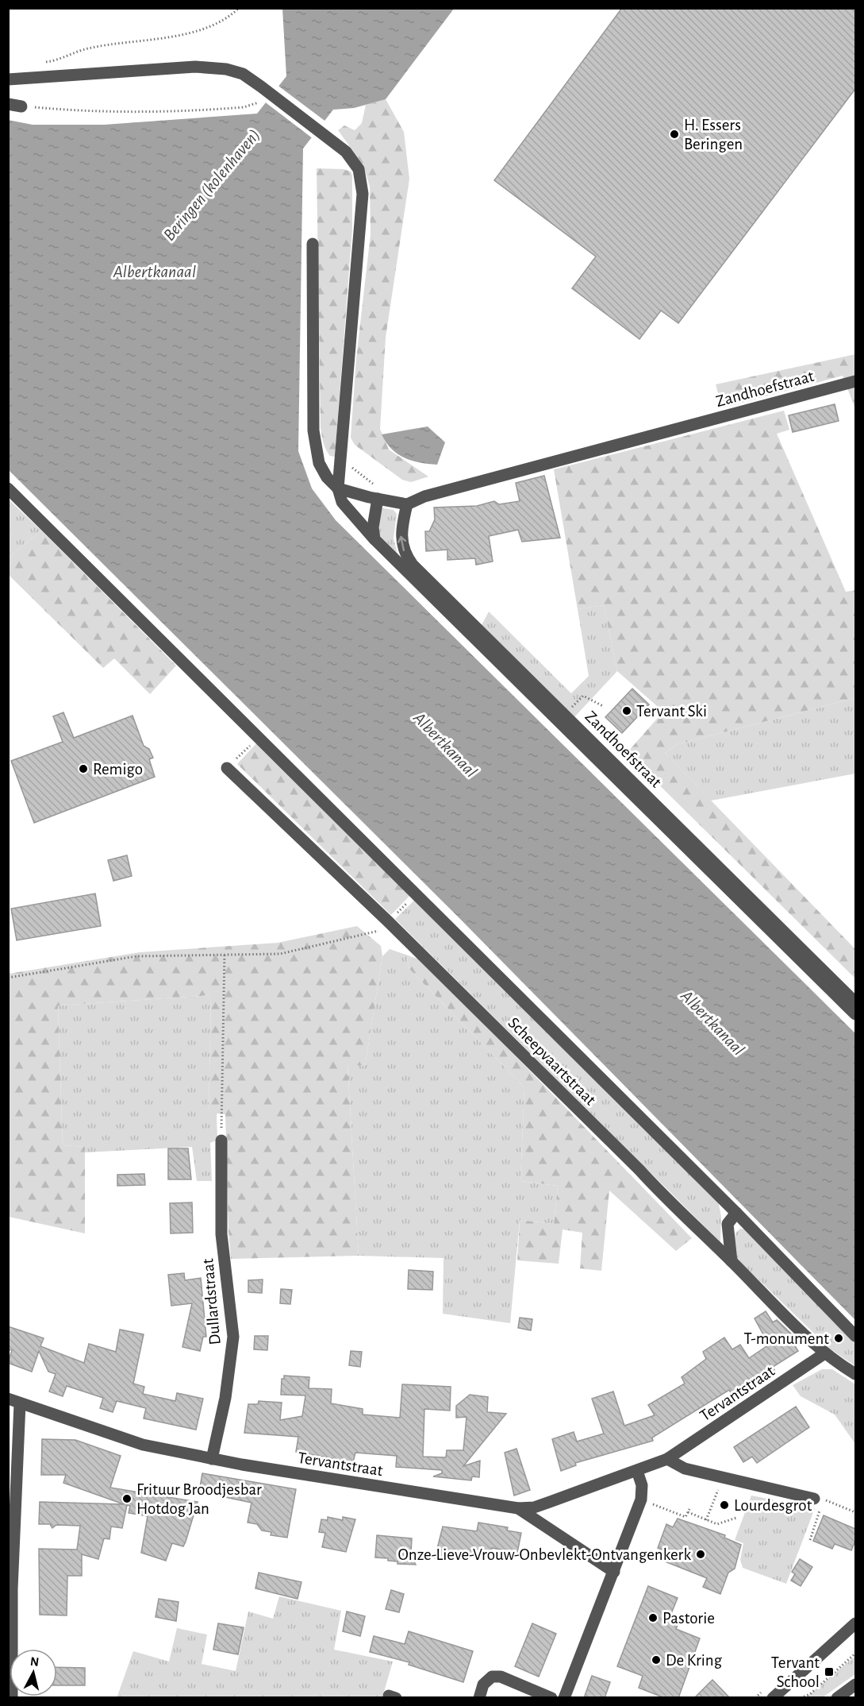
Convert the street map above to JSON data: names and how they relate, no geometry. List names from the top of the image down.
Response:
{
  "streets": {
    "street": [
      "Zandhoefstraat",
      "Scheepvaartstraat",
      "Dullardstraat",
      "Tervantstraat"
    ]
  },
  "crossings": [
    ["Scheepvaartstraat", "Tervantstraat"],
    ["Dullardstraat", "Tervantstraat"]
  ],
  "water": ["Beringen (kolenhaven)", "Albertkanaal"],
  "places": {
    "other": [
      "H. Essers Beringen",
      "Tervant Ski",
      "Remigo",
      "T-monument",
      "Frituur Broodjesbar Hotdog Jan",
      "Lourdesgrot",
      "Onze-Lieve-Vrouw-Onbevlekt-Ontvangenkerk",
      "Pastorie",
      "De Kring"
    ],
    "transit": ["Tervant School"]
  },
  "north": "top"
}
